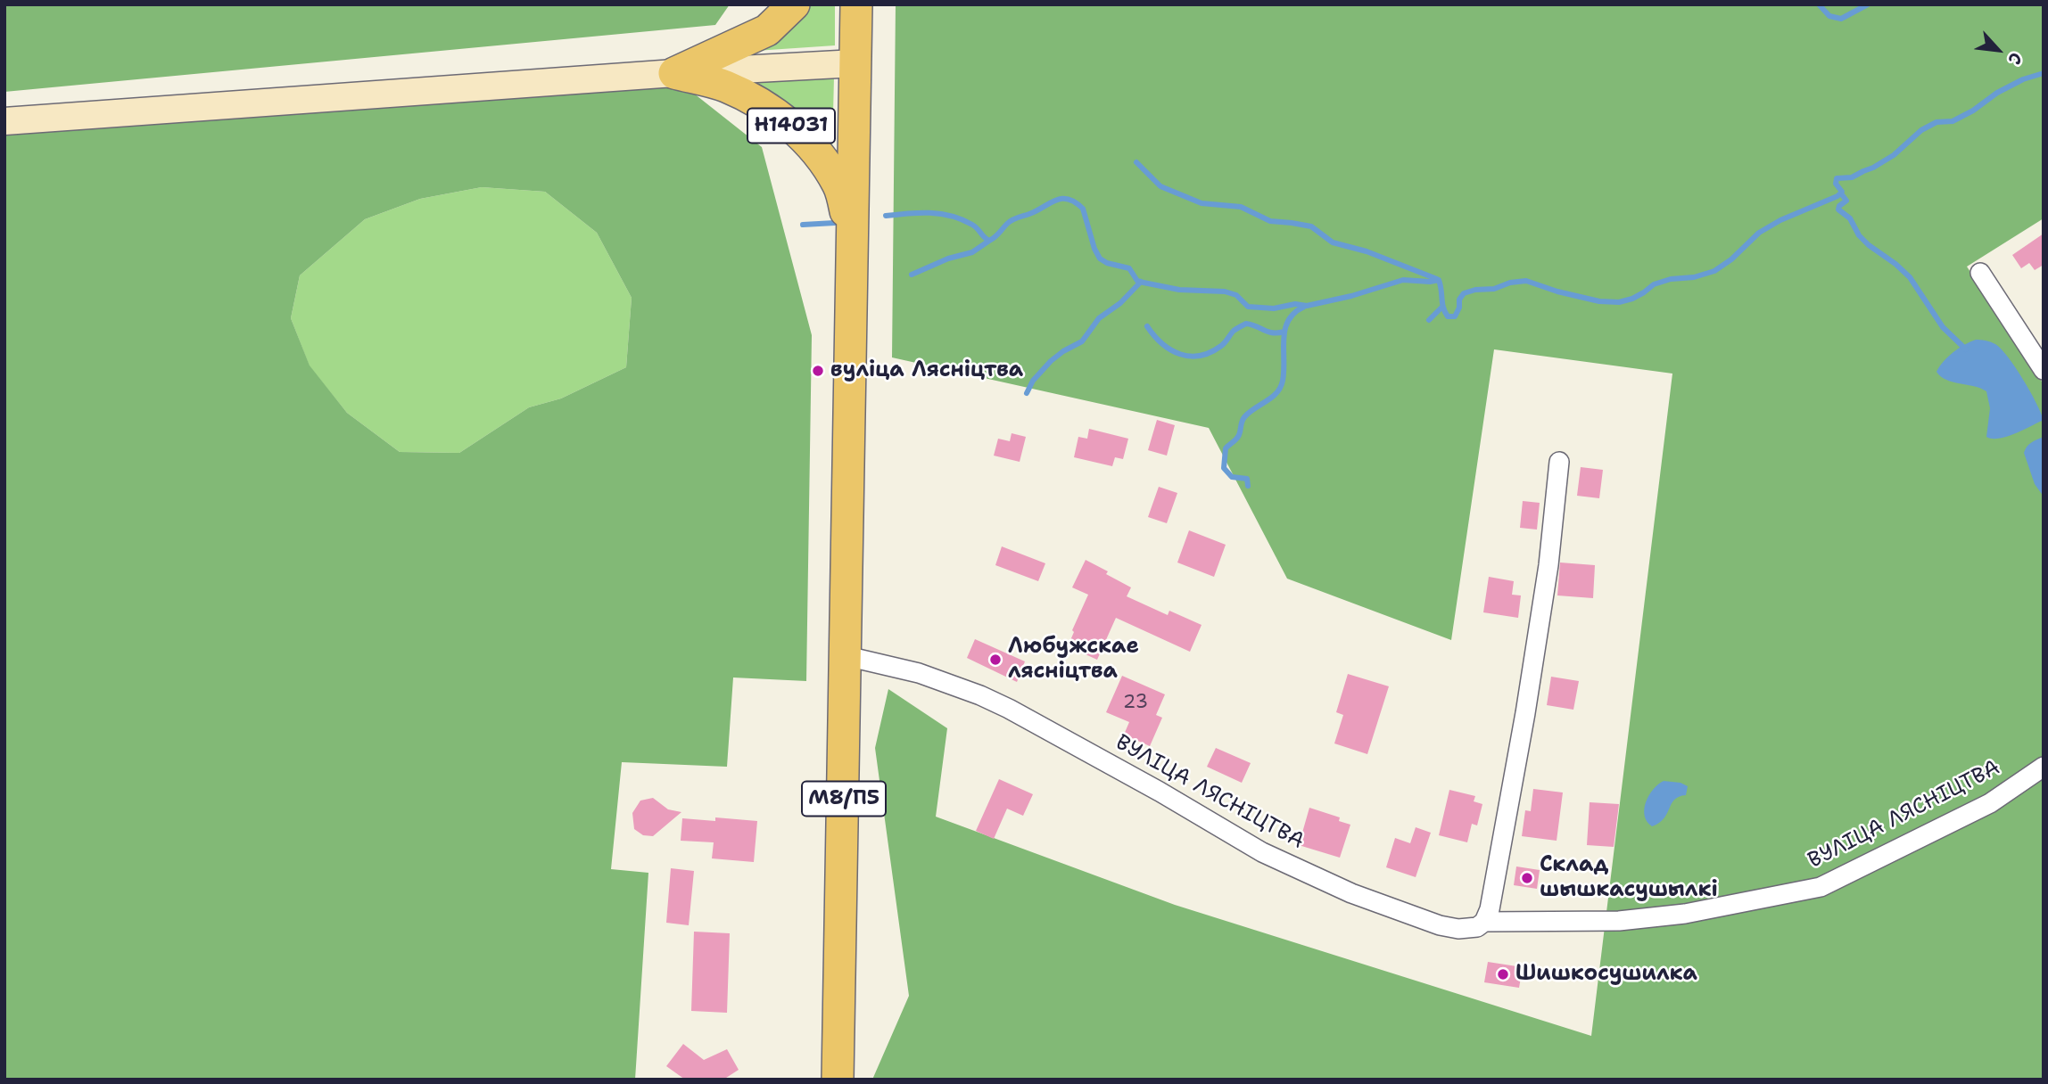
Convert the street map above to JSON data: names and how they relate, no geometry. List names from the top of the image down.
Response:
{
  "streets": {
    "main road": ["Н14031", "М8/П5"],
    "street": ["ВУЛІЦА ЛЯСНІЦТВА"]
  },
  "crossings": [
    ["Н14031", "М8/П5"],
    ["ВУЛІЦА ЛЯСНІЦТВА", "М8/П5"]
  ],
  "places": [
    "вуліца Лясніцтва",
    "Любужскае лясніцтва",
    "Склад шышкасушылкі",
    "Шишкосушилка"
  ],
  "house_numbers": ["23"],
  "north": "bottom right"
}
